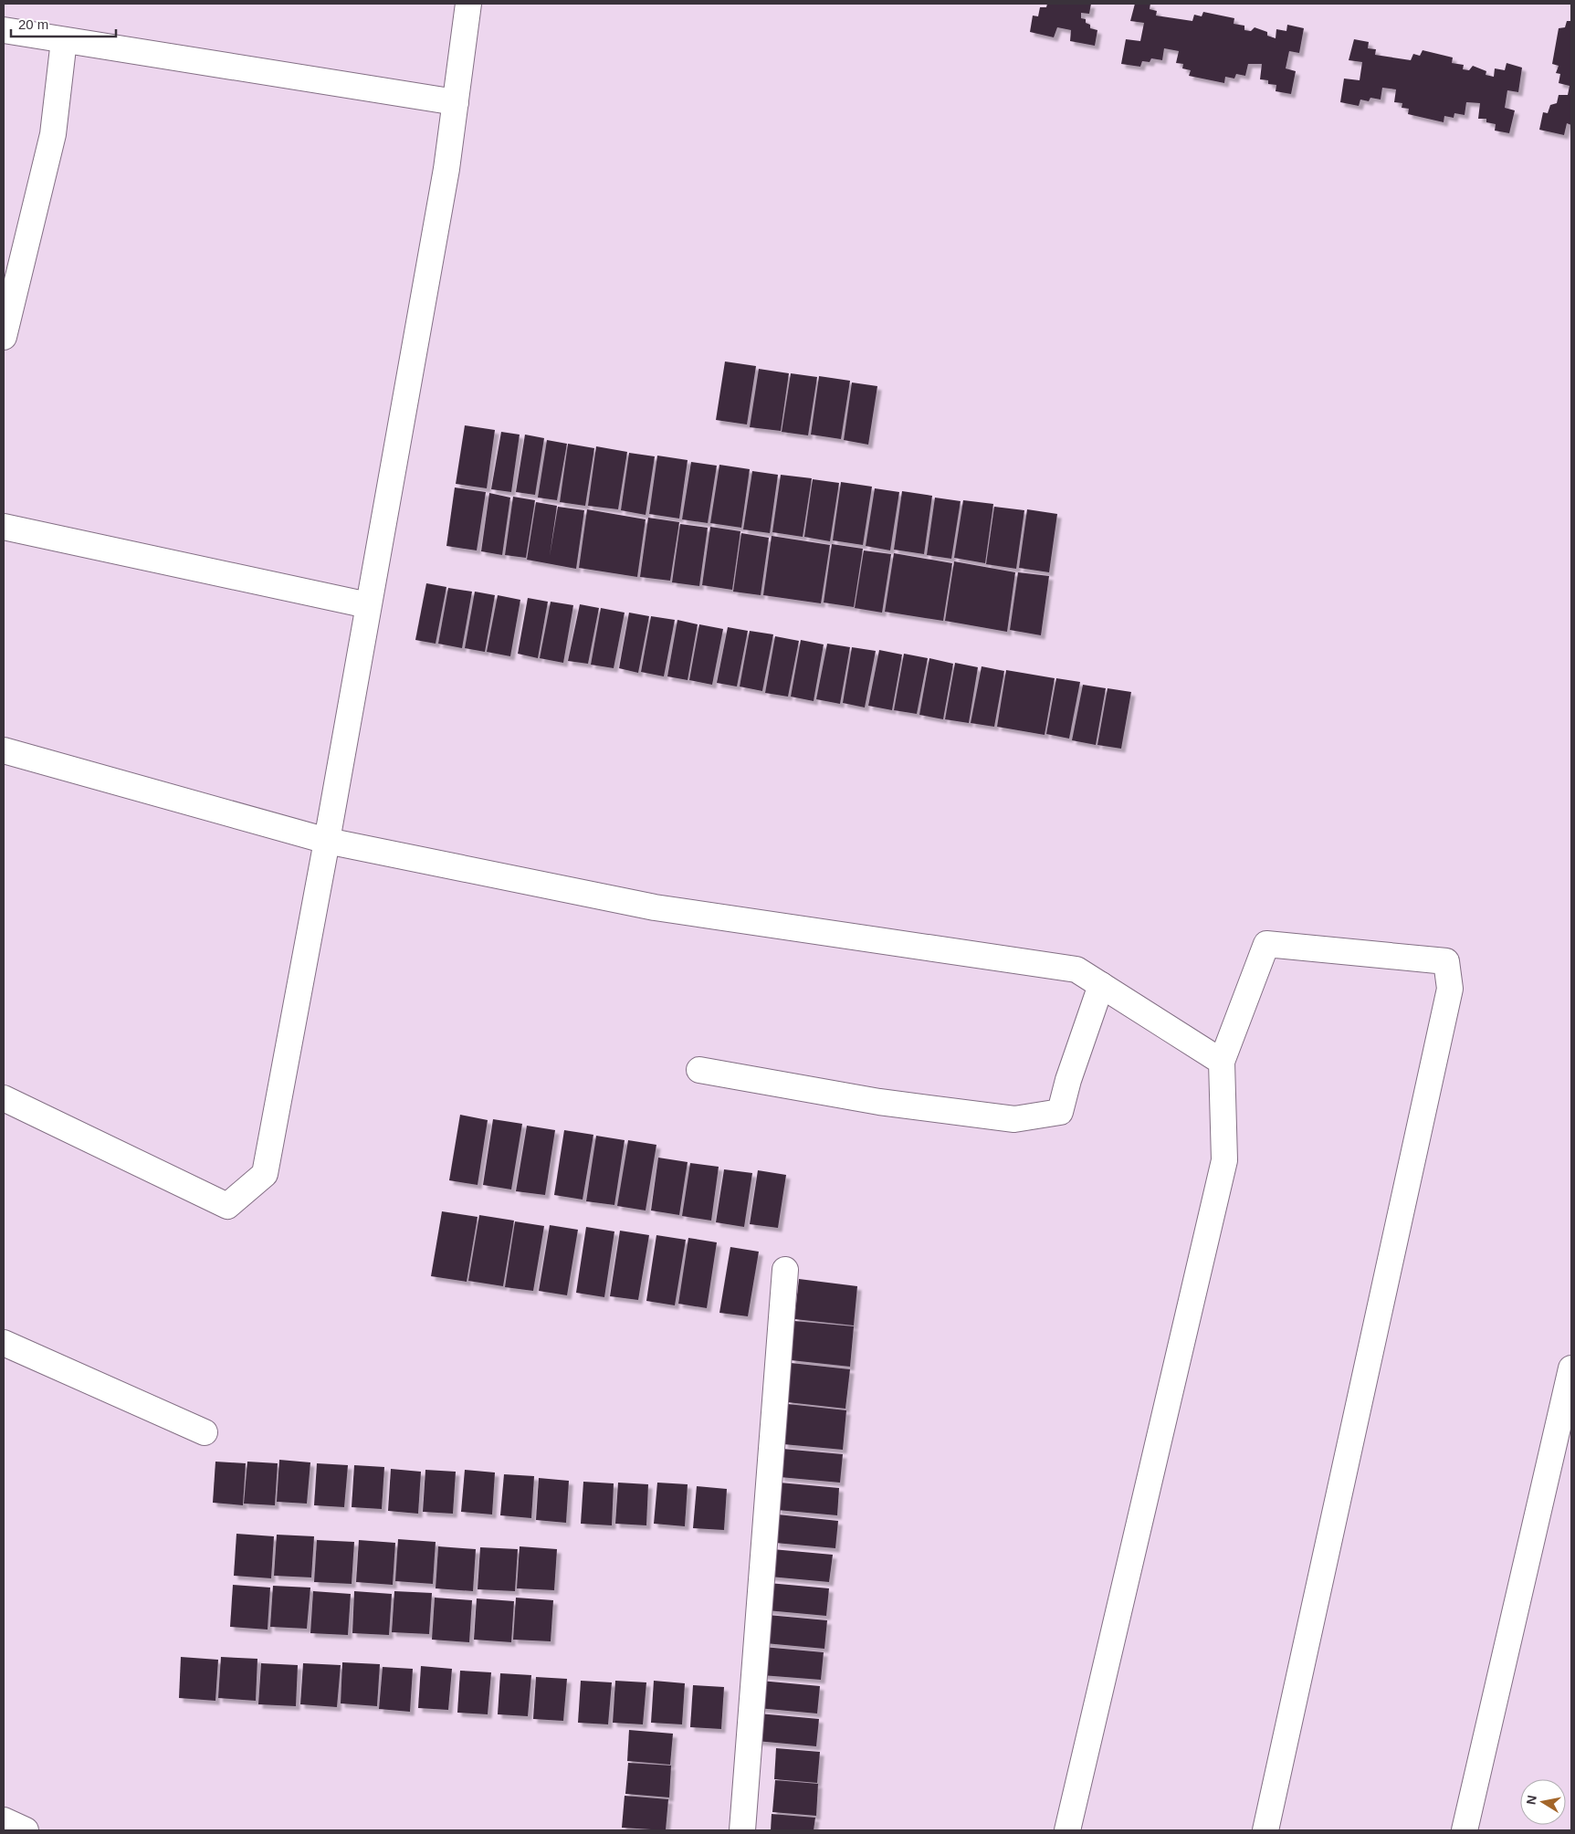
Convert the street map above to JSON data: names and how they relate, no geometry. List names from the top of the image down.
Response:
{
  "scale_bar": "20 m",
  "north": "left"
}
